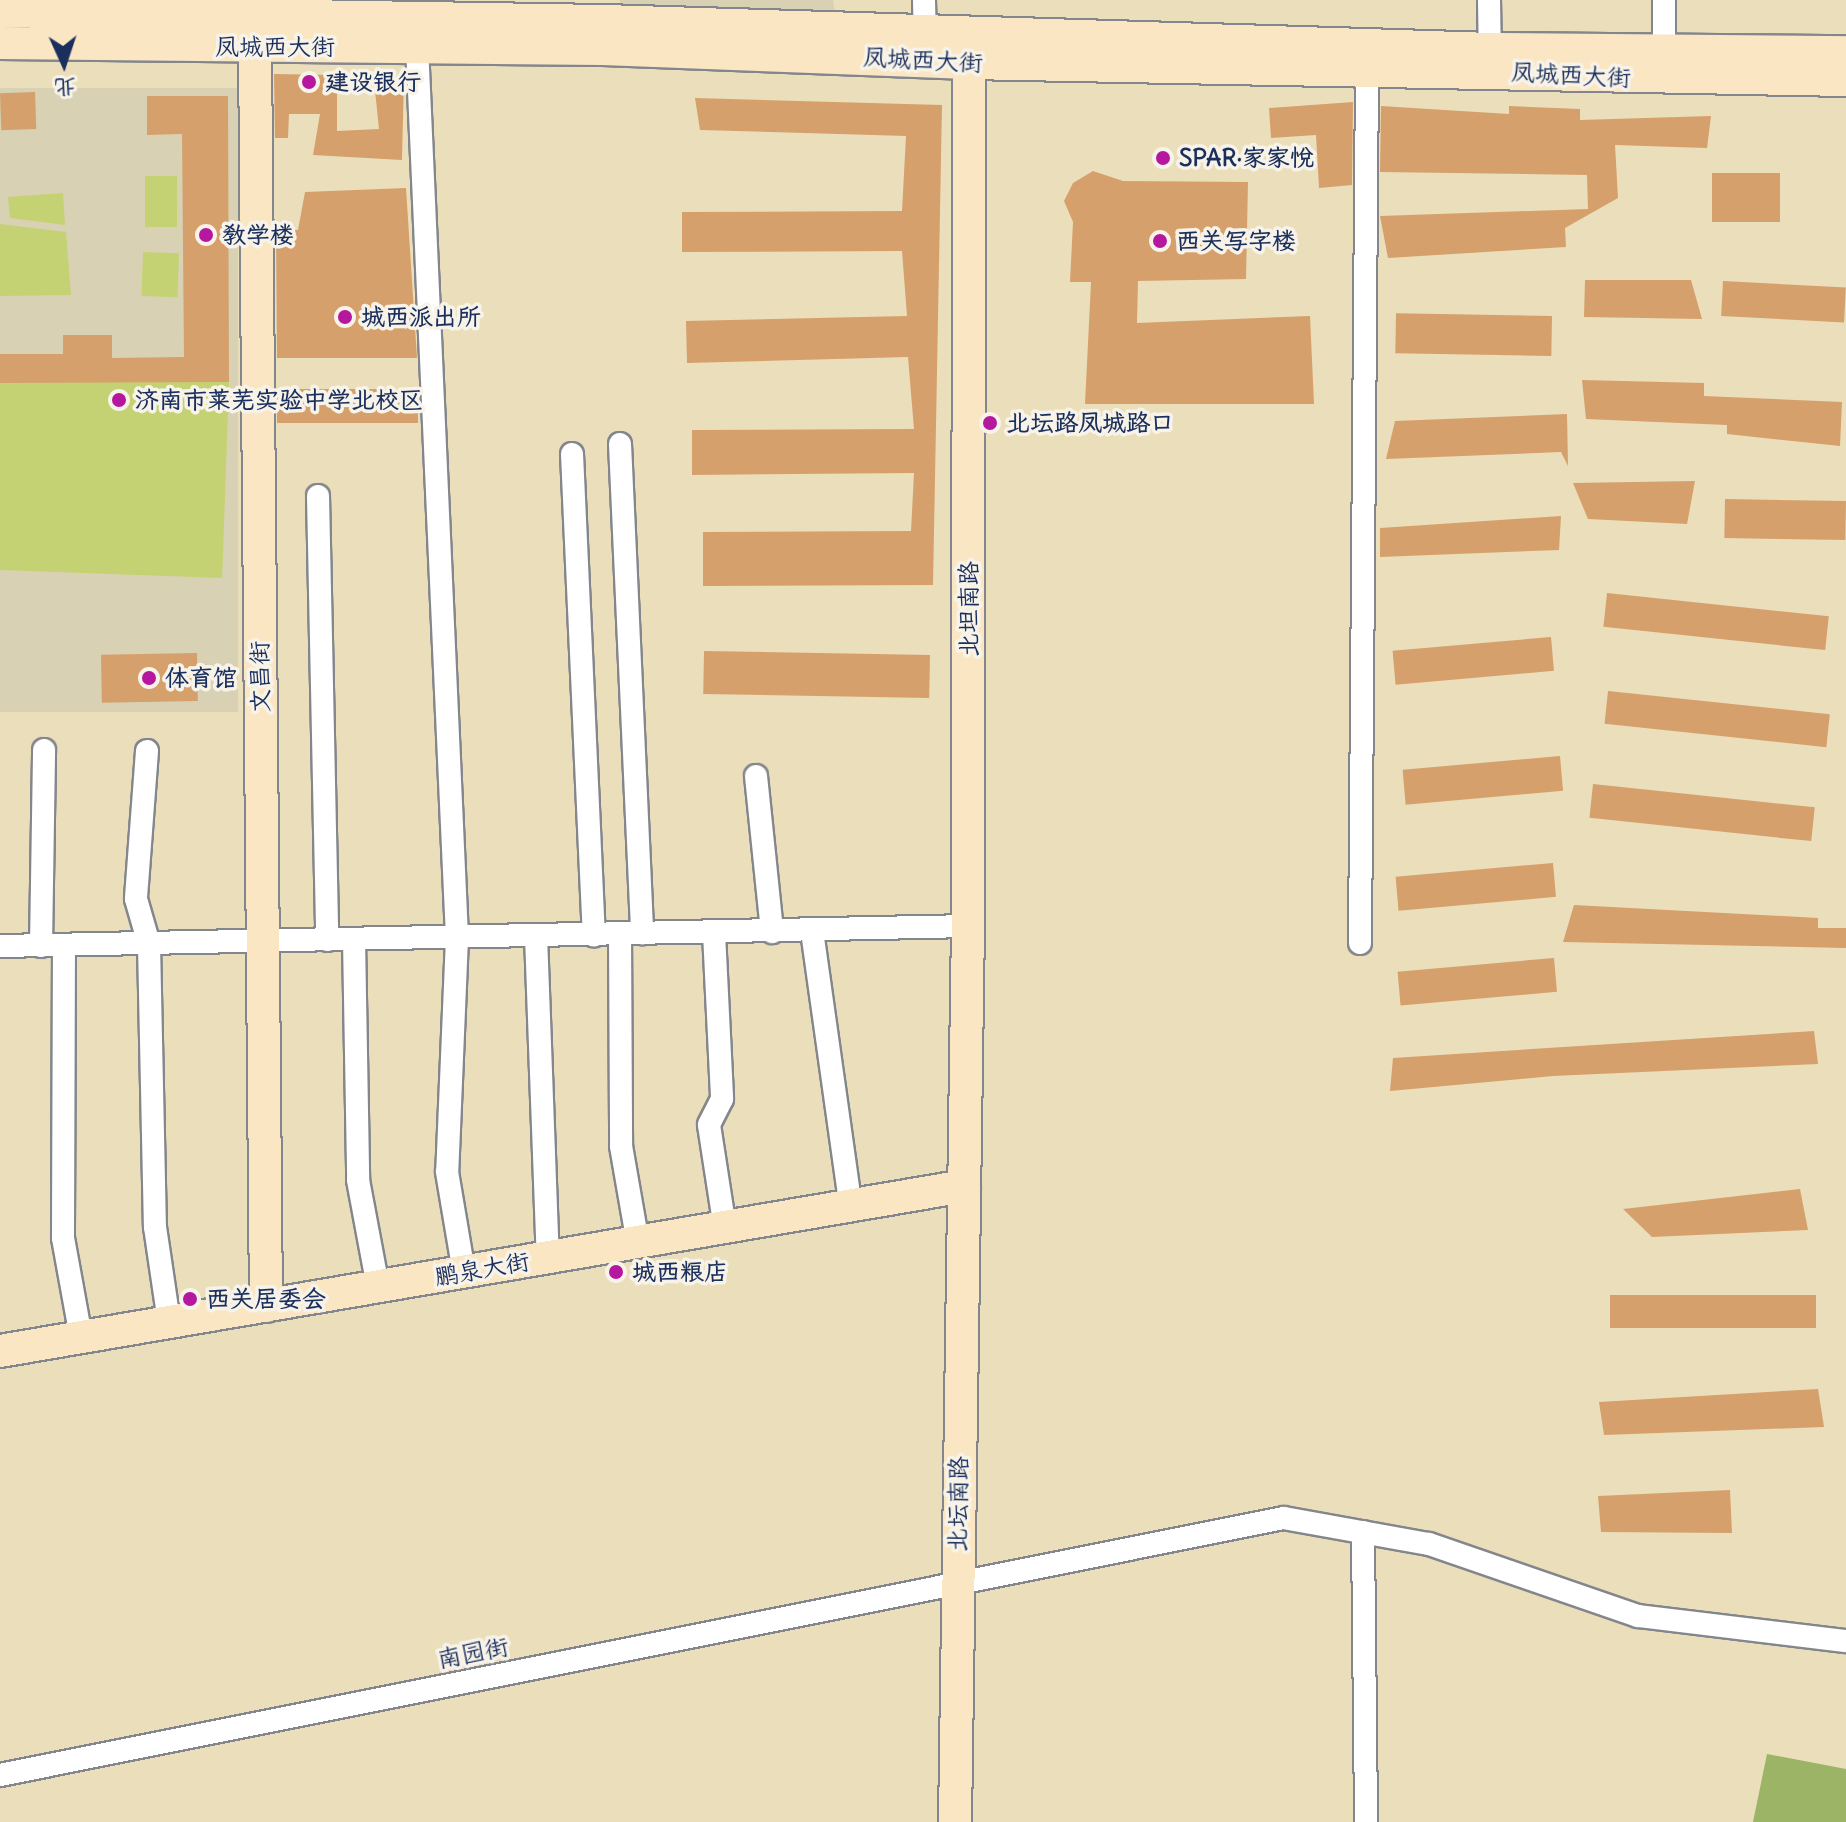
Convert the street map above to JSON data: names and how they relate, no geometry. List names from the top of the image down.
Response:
{
  "streets": {
    "main road": [
      "凤城西大街",
      "北坦南路",
      "文昌街",
      "鹏泉大街",
      "北坛南路"
    ],
    "street": ["南园街"]
  },
  "crossings": [
    ["凤城西大街", "北坦南路"],
    ["凤城西大街", "文昌街"],
    ["北坦南路", "鹏泉大街"],
    ["北坦南路", "北坛南路"],
    ["文昌街", "鹏泉大街"],
    ["鹏泉大街", "北坛南路"],
    ["北坛南路", "南园街"]
  ],
  "places": [
    "建设银行",
    "SPAR·家家悦",
    "教学楼",
    "西关写字楼",
    "城西派出所",
    "济南市莱芜实验中学北校区",
    "北坛路凤城路口",
    "体育馆",
    "城西粮店",
    "西关居委会"
  ],
  "north": "bottom"
}
